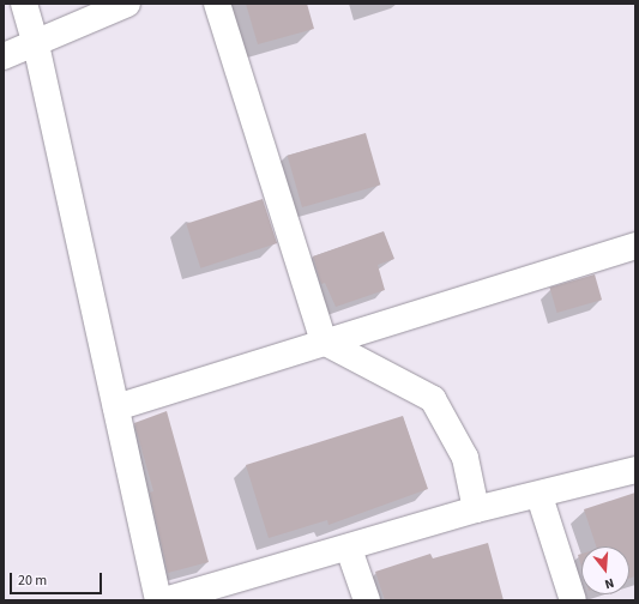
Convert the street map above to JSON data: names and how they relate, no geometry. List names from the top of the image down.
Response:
{
  "scale_bar": "20 m",
  "north": "bottom"
}
